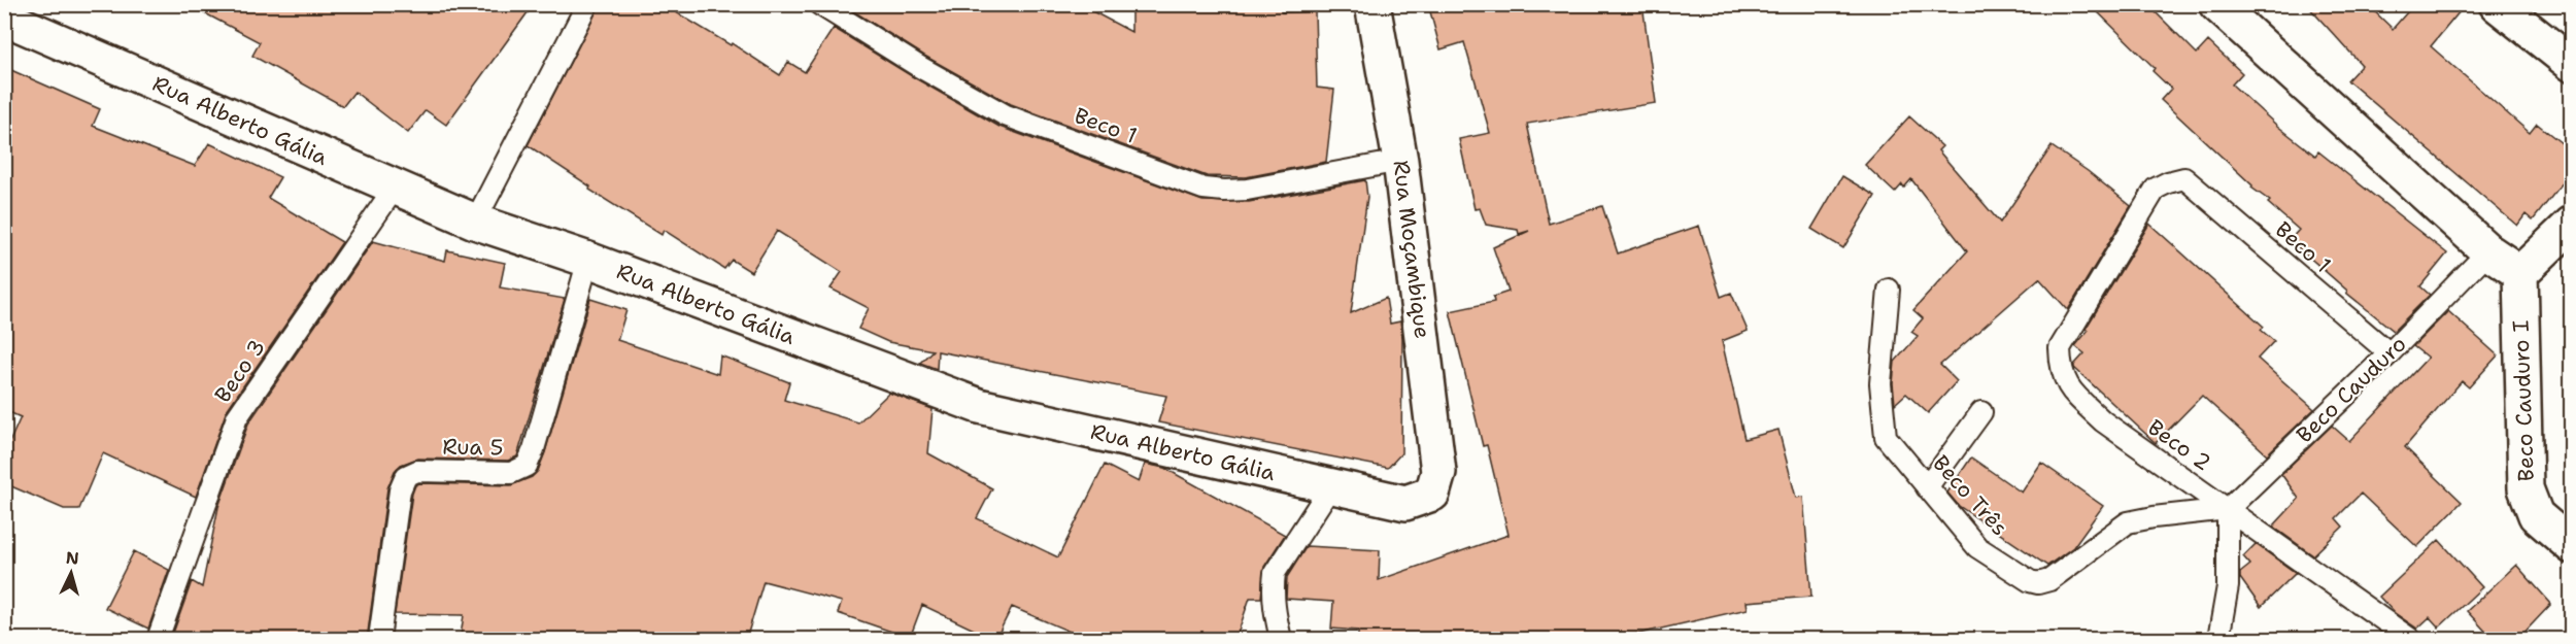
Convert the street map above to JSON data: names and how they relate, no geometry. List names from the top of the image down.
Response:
{
  "streets": {
    "street": ["Rua Alberto Gália", "Rua Moçambique", "Beco Cauduro I"],
    "lane": [
      "Beco 1",
      "Beco 3",
      "Beco Cauduro",
      "Beco 2",
      "Rua 5",
      "Beco Três"
    ]
  },
  "crossings": [
    ["Rua Alberto Gália", "Rua Moçambique"],
    ["Rua Alberto Gália", "Beco 3"],
    ["Rua Alberto Gália", "Rua 5"],
    ["Beco 1", "Rua Moçambique"],
    ["Beco 1", "Beco Cauduro"],
    ["Beco 1", "Beco 2"],
    ["Beco Cauduro", "Beco 2"],
    ["Beco Cauduro", "Beco Três"],
    ["Beco 2", "Beco Três"]
  ],
  "north": "top"
}
